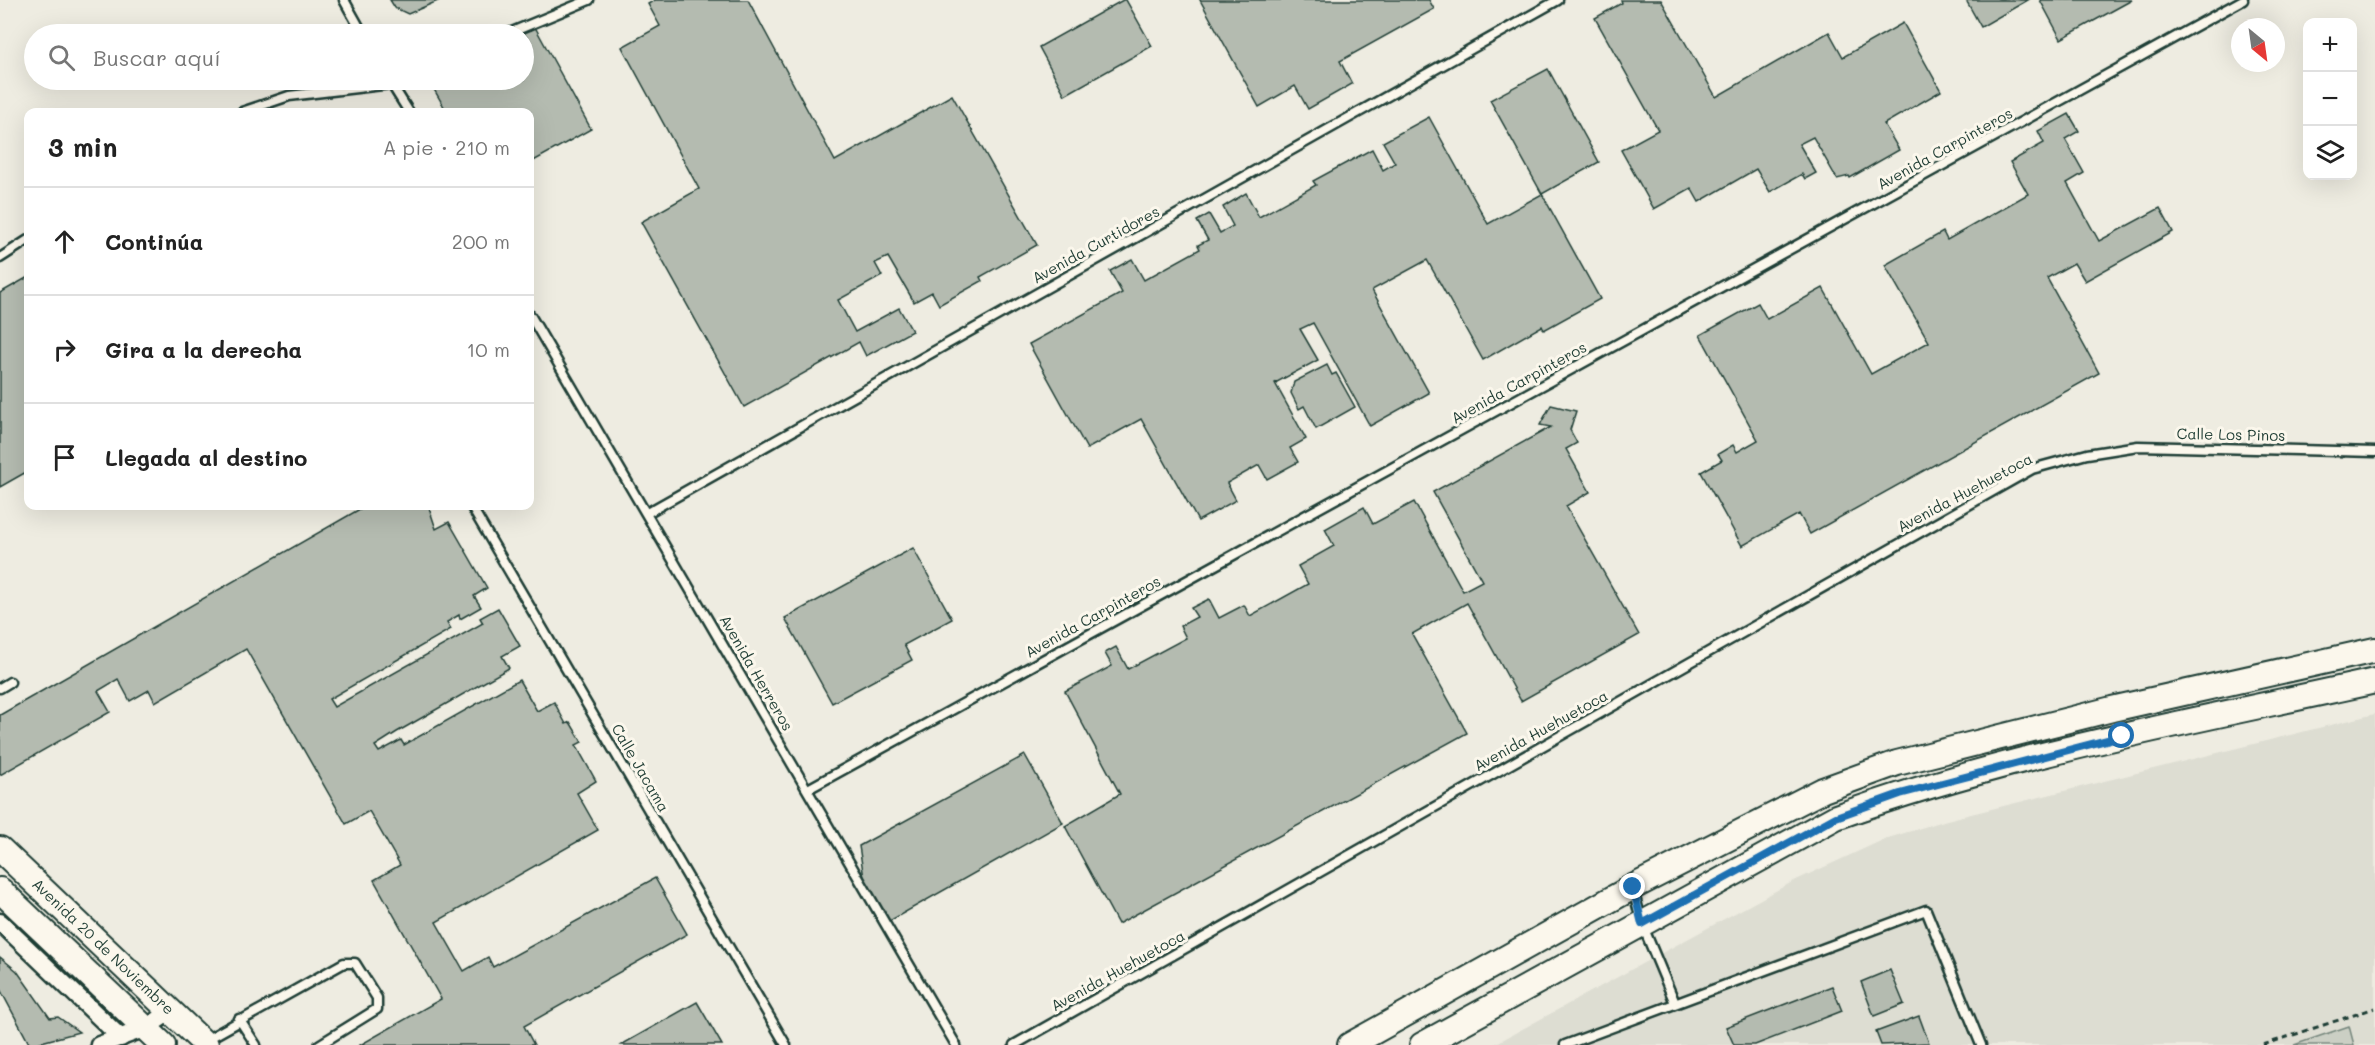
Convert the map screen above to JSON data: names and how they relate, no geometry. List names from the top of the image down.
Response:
{
  "streets": {
    "main road": ["Avenida 20 de Noviembre"],
    "lane": [
      "Avenida Carpinteros",
      "Avenida Curtidores",
      "Calle Los Pinos",
      "Avenida Huehuetoca",
      "Avenida Herreros",
      "Calle Jacama"
    ]
  },
  "crossings": [
    ["Avenida Carpinteros", "Avenida Herreros"],
    ["Avenida Curtidores", "Avenida Herreros"],
    ["Calle Los Pinos", "Avenida Huehuetoca"]
  ],
  "north": "bottom right",
  "page": {
    "map_buttons": ["+", "−"],
    "search": "Buscar aquí",
    "heading": ["3 min", "A pie · 210 m"],
    "list": [
      ["Continúa", "200 m"],
      ["Gira a la derecha", "10 m"],
      "Llegada al destino"
    ]
  }
}
